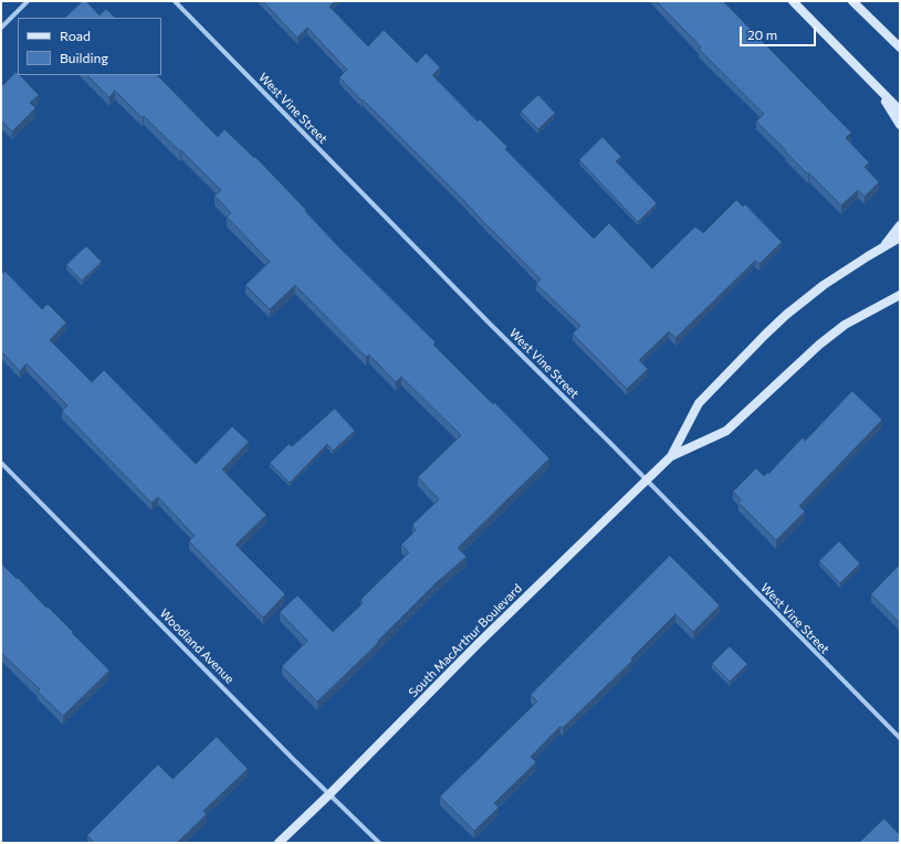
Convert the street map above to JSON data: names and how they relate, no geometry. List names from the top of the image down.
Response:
{
  "streets": {
    "main road": ["South MacArthur Boulevard"],
    "street": ["West Vine Street", "Woodland Avenue"]
  },
  "crossings": [
    ["West Vine Street", "South MacArthur Boulevard"],
    ["South MacArthur Boulevard", "Woodland Avenue"]
  ],
  "legend": ["Road", "Building"],
  "scale_bar": "20 m"
}
